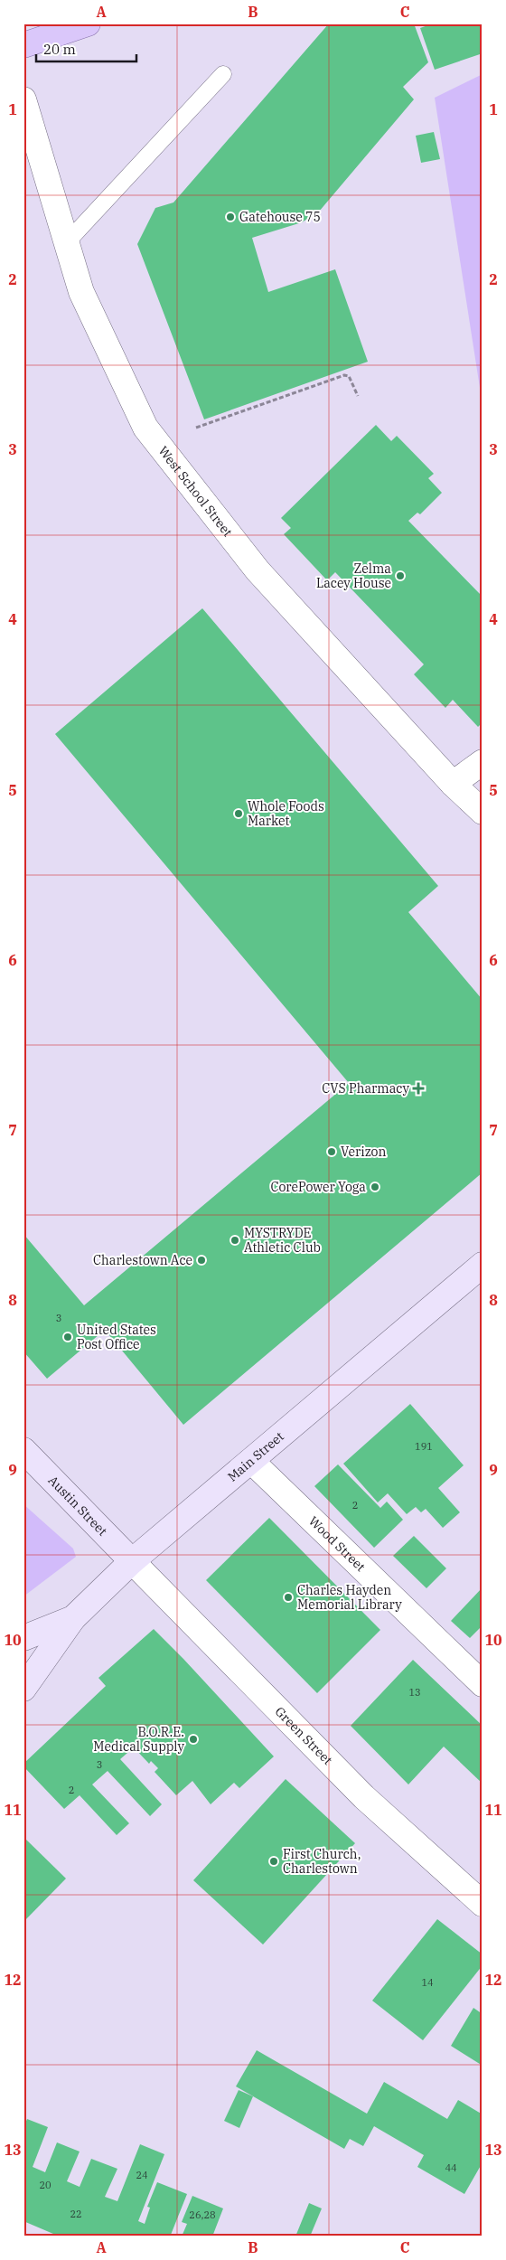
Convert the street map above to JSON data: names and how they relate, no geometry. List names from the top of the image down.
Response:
{
  "streets": {
    "main road": ["Main Street", "Austin Street"],
    "street": ["West School Street", "Wood Street", "Green Street"]
  },
  "crossings": [
    ["Main Street", "Austin Street"],
    ["Main Street", "Wood Street"],
    ["Main Street", "Green Street"],
    ["Austin Street", "Green Street"]
  ],
  "places": {
    "other": [
      "Gatehouse 75",
      "Zelma Lacey House",
      "Whole Foods Market",
      "Verizon",
      "CorePower Yoga",
      "MYSTRYDE Athletic Club",
      "Charlestown Ace",
      "United States Post Office",
      "Charles Hayden Memorial Library",
      "B.O.R.E. Medical Supply",
      "First Church, Charlestown"
    ],
    "health": ["CVS Pharmacy"]
  },
  "house_numbers": [
    "3",
    "191",
    "2",
    "13",
    "3",
    "2",
    "14",
    "44",
    "24",
    "20",
    "22",
    "26,28"
  ],
  "scale_bar": "20 m",
  "grid": {
    "columns": ["A", "B", "C"],
    "rows": [
      "1",
      "2",
      "3",
      "4",
      "5",
      "6",
      "7",
      "8",
      "9",
      "10",
      "11",
      "12",
      "13"
    ]
  }
}
